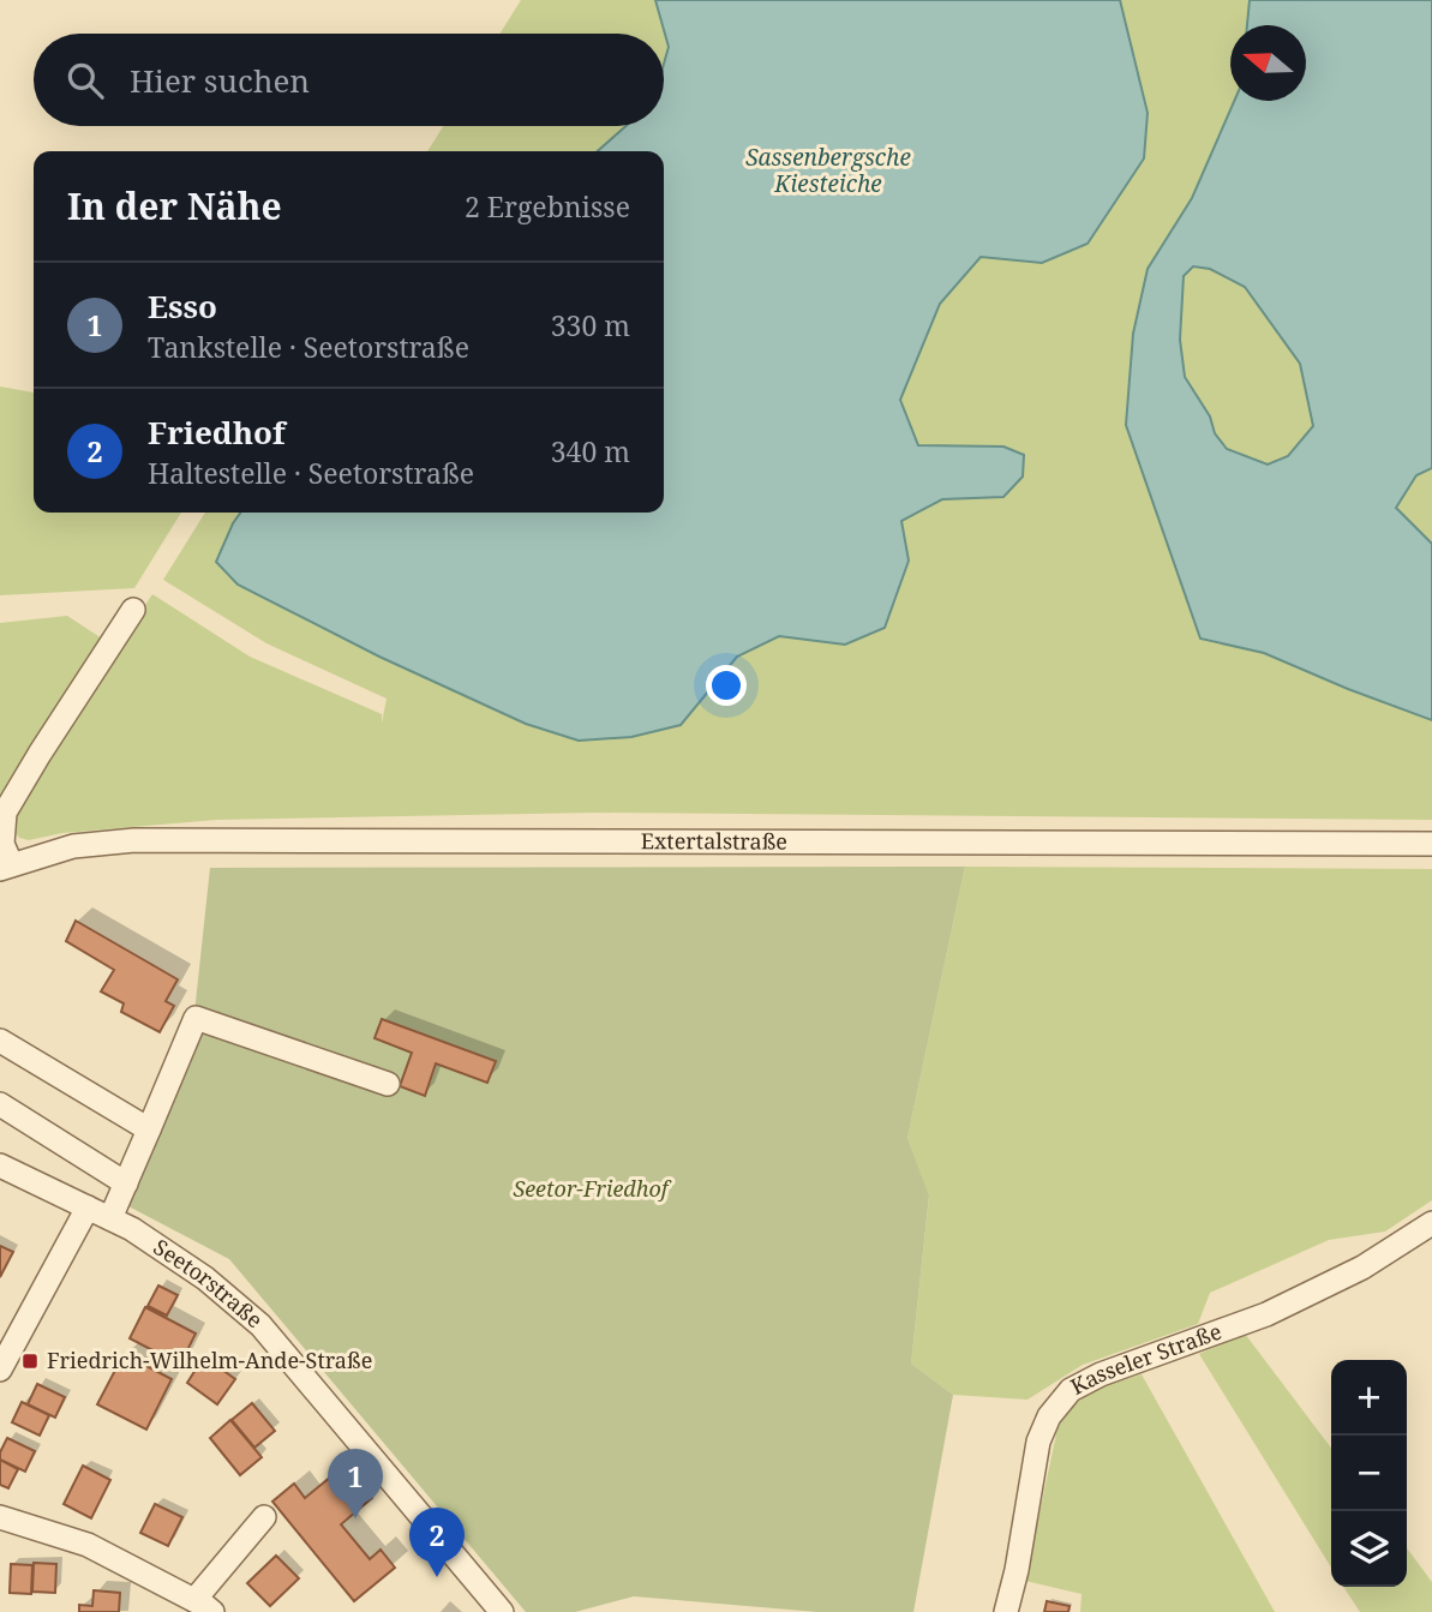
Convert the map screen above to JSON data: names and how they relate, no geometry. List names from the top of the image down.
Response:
{
  "streets": {
    "street": ["Extertalstraße", "Seetorstraße", "Kasseler Straße"]
  },
  "water": ["Sassenbergsche Kiesteiche"],
  "parks": ["Seetor-Friedhof"],
  "places": {
    "transit": ["Friedrich-Wilhelm-Ande-Straße"]
  },
  "north": "left",
  "page": {
    "search": "Hier suchen",
    "heading": ["In der Nähe", "2 Ergebnisse"],
    "list": [
      {
        "mark": "1",
        "name": "Esso",
        "note": "Tankstelle · Seetorstraße",
        "value": "330 m"
      },
      {
        "mark": "2",
        "name": "Friedhof",
        "note": "Haltestelle · Seetorstraße",
        "value": "340 m"
      }
    ],
    "map_buttons": ["+", "−"],
    "pins": ["1", "2"]
  }
}
